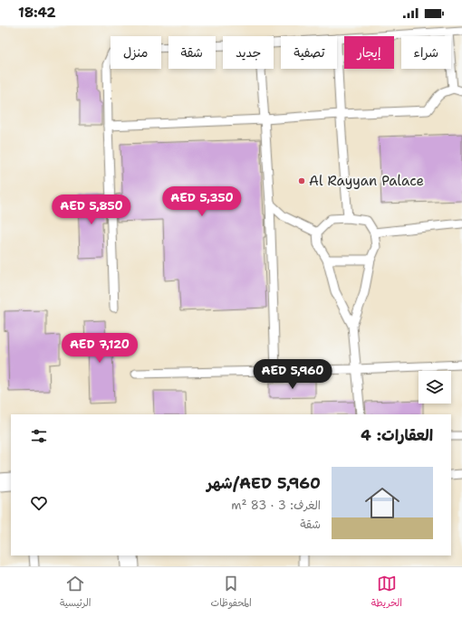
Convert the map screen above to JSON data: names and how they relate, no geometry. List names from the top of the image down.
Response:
{
  "places": ["Al Rayyan Palace"],
  "page": {
    "status": "18:42",
    "chip": [
      "شراء",
      "إيجار",
      "تصفية",
      "جديد",
      "شقة",
      "منزل"
    ],
    "price": [
      "AED 5,350",
      "AED 5,850",
      "AED 7,120",
      "AED 5,960"
    ],
    "heading": "العقارات: 4",
    "list": [
      {
        "name": "AED 5,960/شهر",
        "note": "الغرف: 3 · 83 m² · شقة"
      }
    ],
    "tabs": ["الخريطة", "المحفوظات", "الرئيسية"]
  }
}
